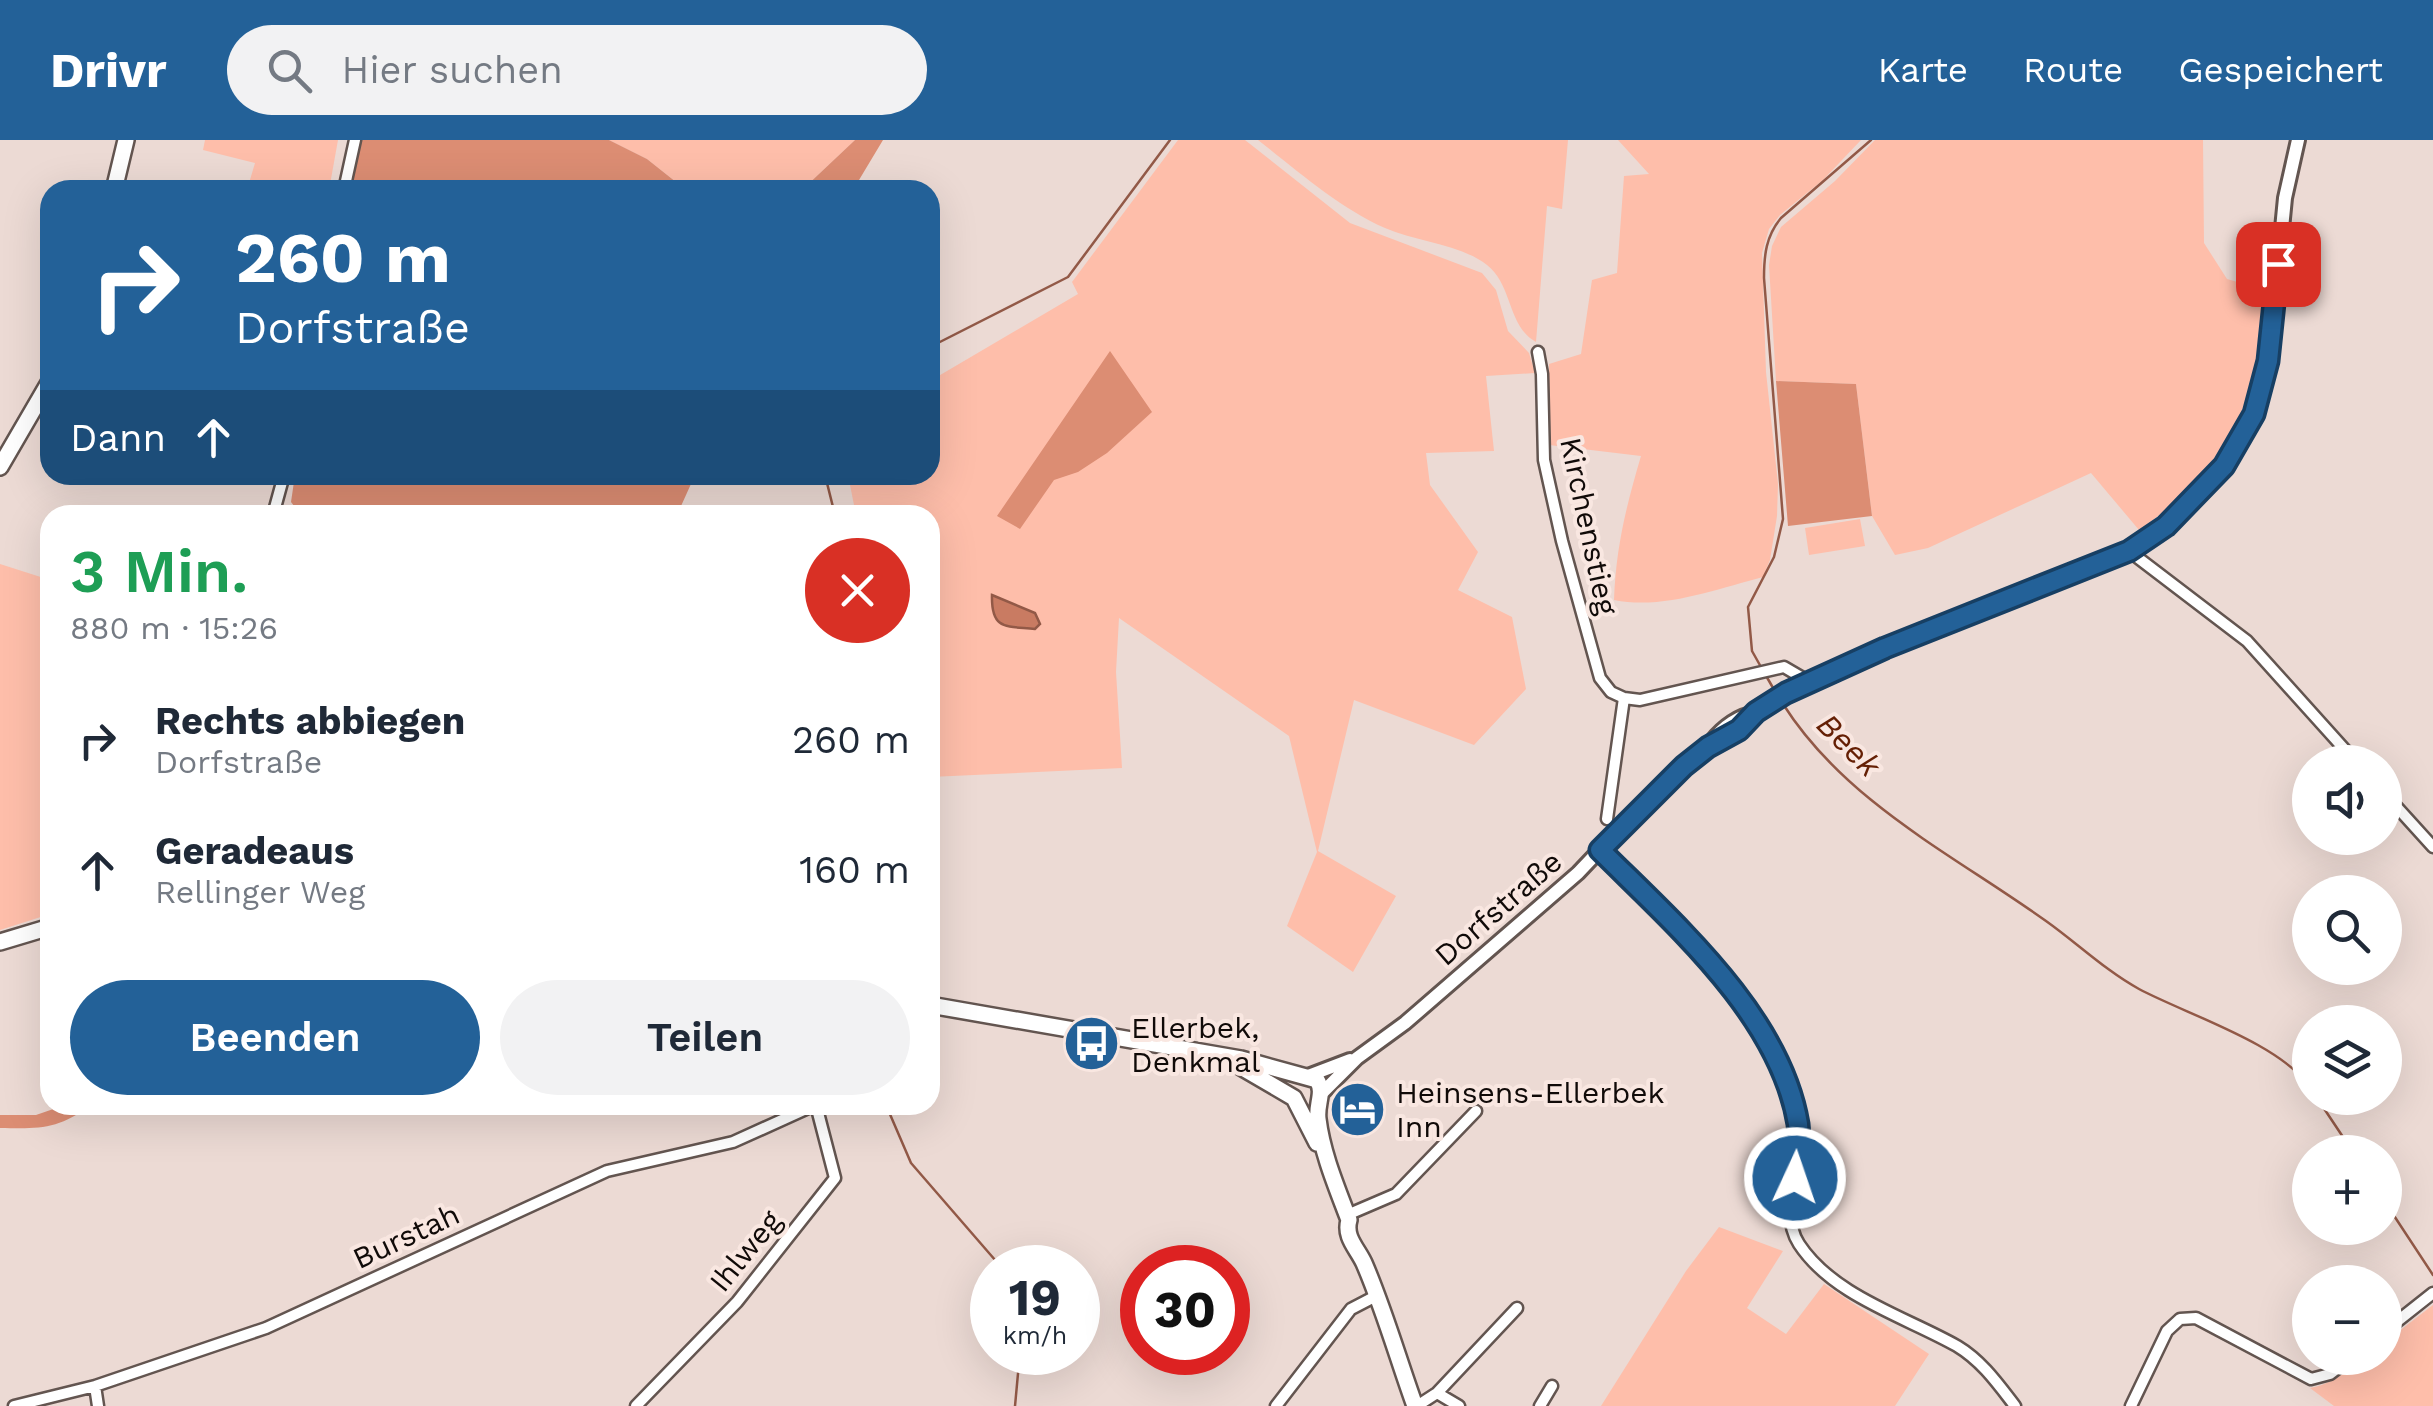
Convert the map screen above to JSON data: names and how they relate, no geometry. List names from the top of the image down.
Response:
{
  "streets": {
    "street": [
      "Kirchenstieg",
      "Dorfstraße",
      "Burstah",
      "Ihlweg"
    ]
  },
  "water": ["Beek"],
  "places": {
    "bus stop": ["Ellerbek, Denkmal"],
    "hotel": ["Heinsens-Ellerbek Inn"]
  },
  "page": {
    "header": "Drivr",
    "search": "Hier suchen",
    "nav": ["Karte", "Route", "Gespeichert"],
    "turn": ["260 m", "Dorfstraße"],
    "then": "Dann",
    "heading": ["3 Min.", "880 m · 15:26"],
    "list": [
      {
        "name": "Rechts abbiegen",
        "note": "Dorfstraße",
        "value": "260 m"
      },
      {
        "name": "Geradeaus",
        "note": "Rellinger Weg",
        "value": "160 m"
      }
    ],
    "map_buttons": ["+", "−"],
    "buttons": ["Beenden", "Teilen"],
    "speed": "19 km/h",
    "limit": "30"
  }
}
